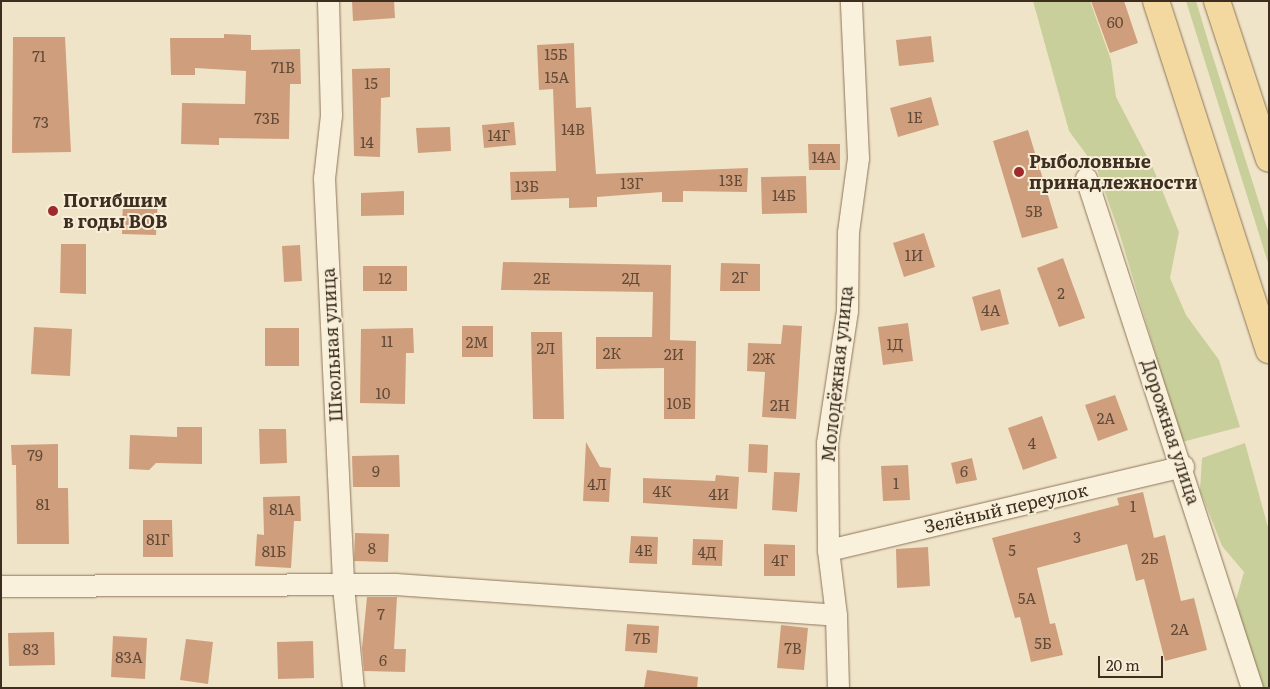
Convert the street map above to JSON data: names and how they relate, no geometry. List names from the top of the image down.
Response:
{
  "streets": {
    "street": [
      "Школьная улица",
      "Молодёжная улица",
      "Дорожная улица",
      "Зелёный переулок"
    ]
  },
  "crossings": [
    ["Молодёжная улица", "Зелёный переулок"],
    ["Дорожная улица", "Зелёный переулок"]
  ],
  "places": ["Рыболовные принадлежности", "Погибшим в годы ВОВ"],
  "house_numbers": [
    "60",
    "15Б",
    "71",
    "71В",
    "15А",
    "15",
    "1Е",
    "73Б",
    "73",
    "14В",
    "14Г",
    "14",
    "14А",
    "13Е",
    "13Г",
    "13Б",
    "14Б",
    "5В",
    "1И",
    "2Г",
    "12",
    "2Е",
    "2Д",
    "2",
    "4А",
    "11",
    "2М",
    "1Д",
    "2Л",
    "2К",
    "2И",
    "2Ж",
    "10",
    "10Б",
    "2Н",
    "2А",
    "4",
    "79",
    "9",
    "6",
    "1",
    "4Л",
    "4К",
    "4И",
    "81",
    "1",
    "81А",
    "3",
    "81Г",
    "8",
    "4Е",
    "5",
    "81Б",
    "4Д",
    "2Б",
    "4Г",
    "5А",
    "7",
    "2A",
    "7Б",
    "5Б",
    "7В",
    "83",
    "83А",
    "6"
  ],
  "scale_bar": "20 m"
}
